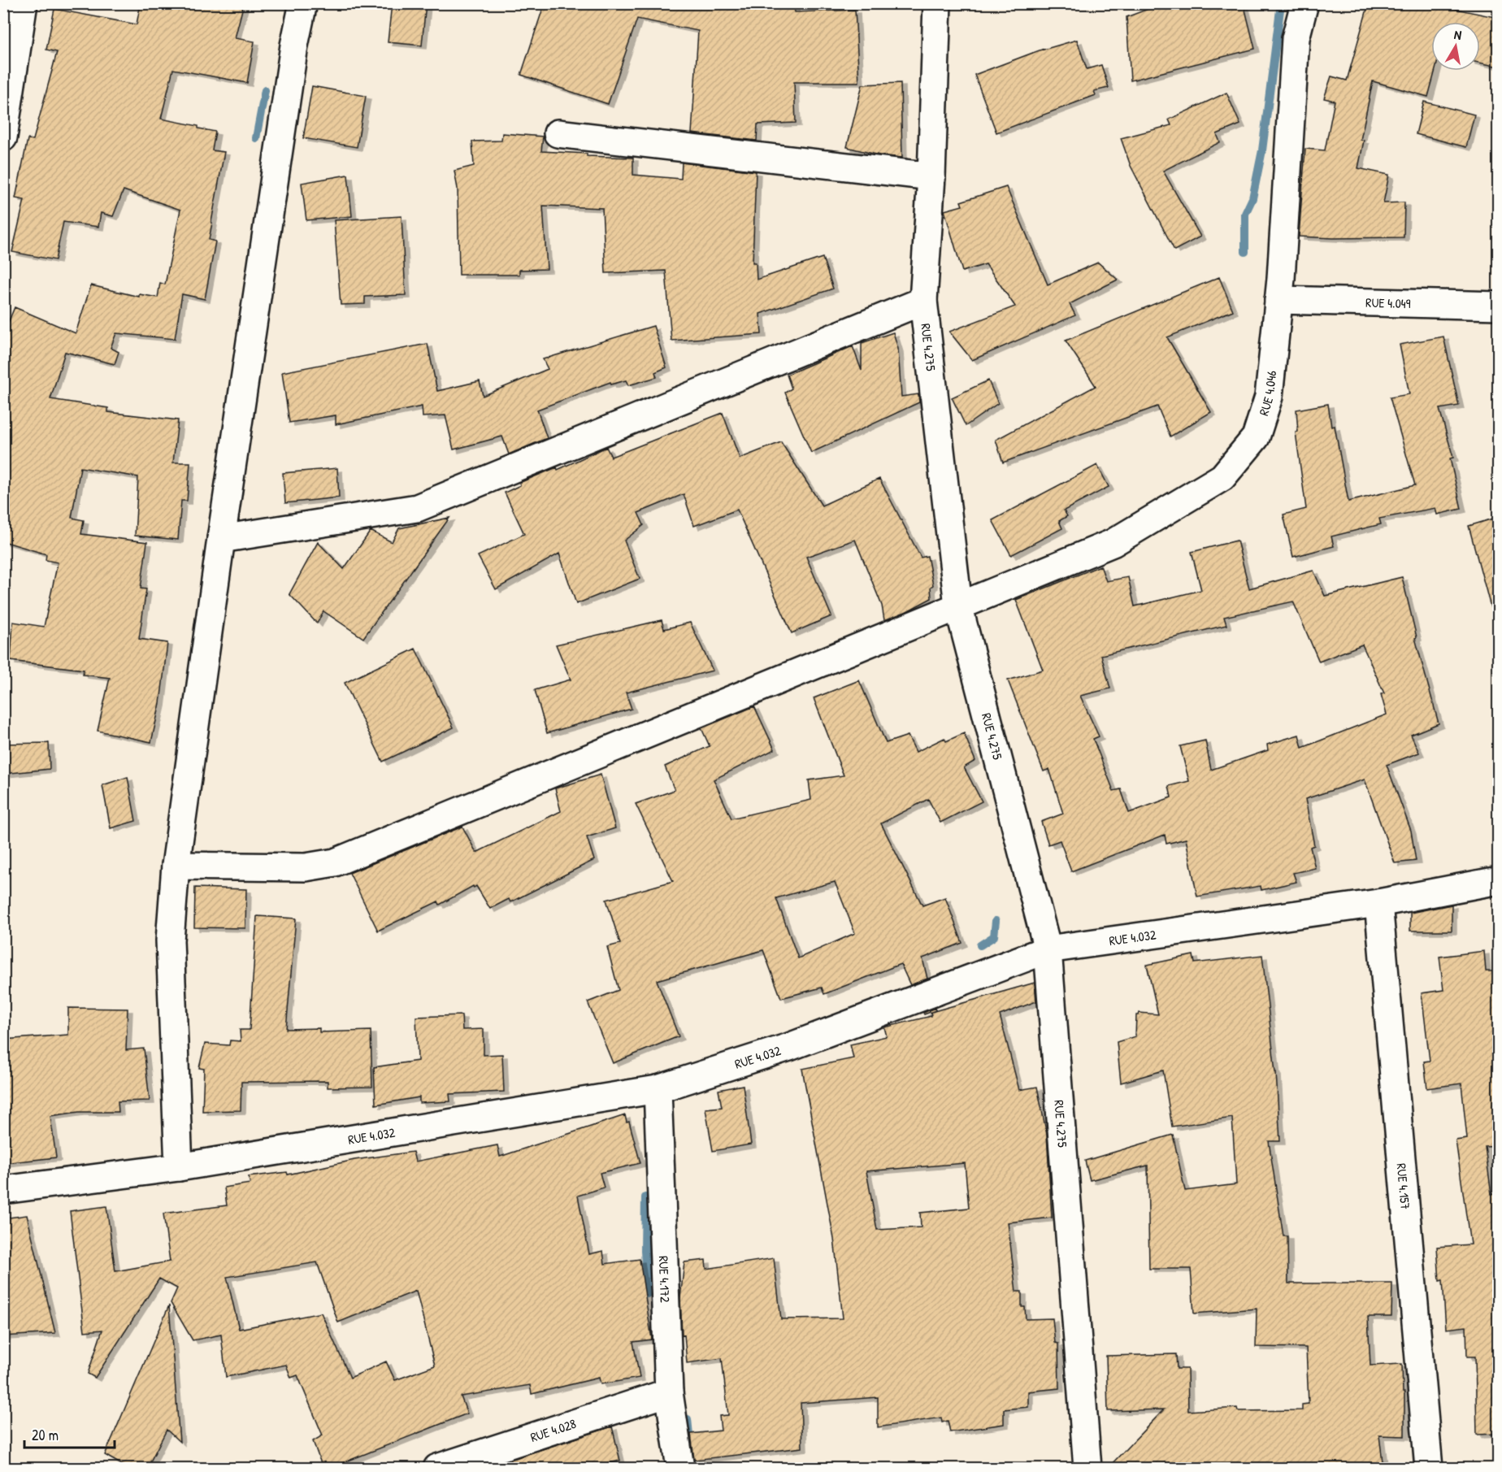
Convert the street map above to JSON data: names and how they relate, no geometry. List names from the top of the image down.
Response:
{
  "streets": {
    "street": [
      "RUE 4.049",
      "RUE 4.275",
      "RUE 4.046",
      "RUE 4.032",
      "RUE 4.157",
      "RUE 4.172",
      "RUE 4.028"
    ]
  },
  "crossings": [
    ["RUE 4.049", "RUE 4.046"],
    ["RUE 4.275", "RUE 4.046"],
    ["RUE 4.275", "RUE 4.032"],
    ["RUE 4.032", "RUE 4.157"],
    ["RUE 4.032", "RUE 4.172"],
    ["RUE 4.172", "RUE 4.028"]
  ],
  "scale_bar": "20 m",
  "north": "top"
}
